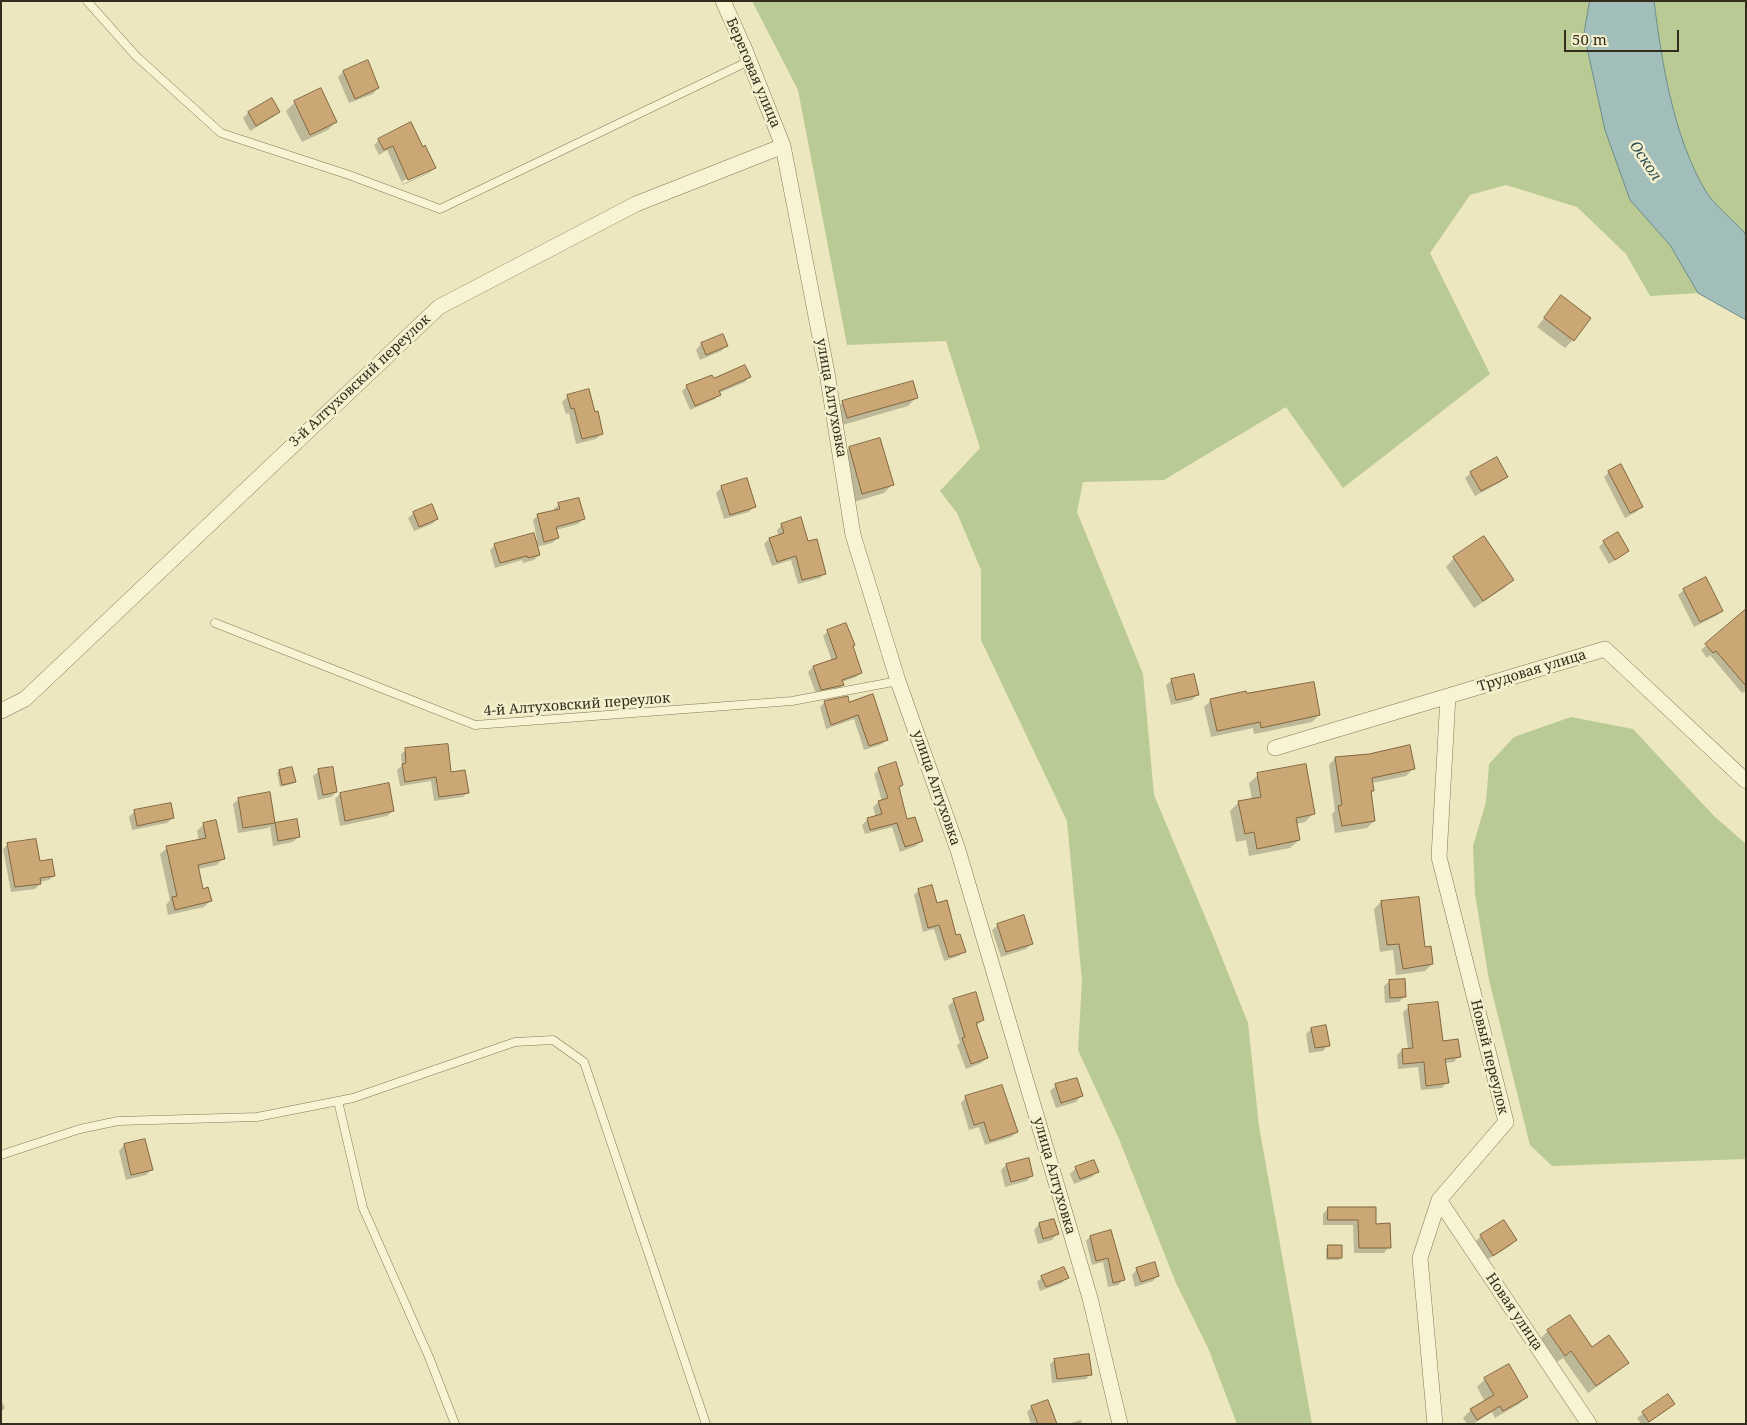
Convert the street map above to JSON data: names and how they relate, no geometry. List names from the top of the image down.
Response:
{
  "streets": {
    "street": [
      "Береговая улица",
      "3-й Алтуховский переулок",
      "улица Алтуховка",
      "Трудовая улица",
      "Новый переулок",
      "Новая улица"
    ],
    "lane": ["4-й Алтуховский переулок"]
  },
  "crossings": [
    ["Береговая улица", "3-й Алтуховский переулок"],
    ["Береговая улица", "улица Алтуховка"],
    ["3-й Алтуховский переулок", "улица Алтуховка"],
    ["улица Алтуховка", "4-й Алтуховский переулок"],
    ["Трудовая улица", "Новый переулок"],
    ["Новый переулок", "Новая улица"]
  ],
  "water": ["Оскол"],
  "scale_bar": "50 m"
}
